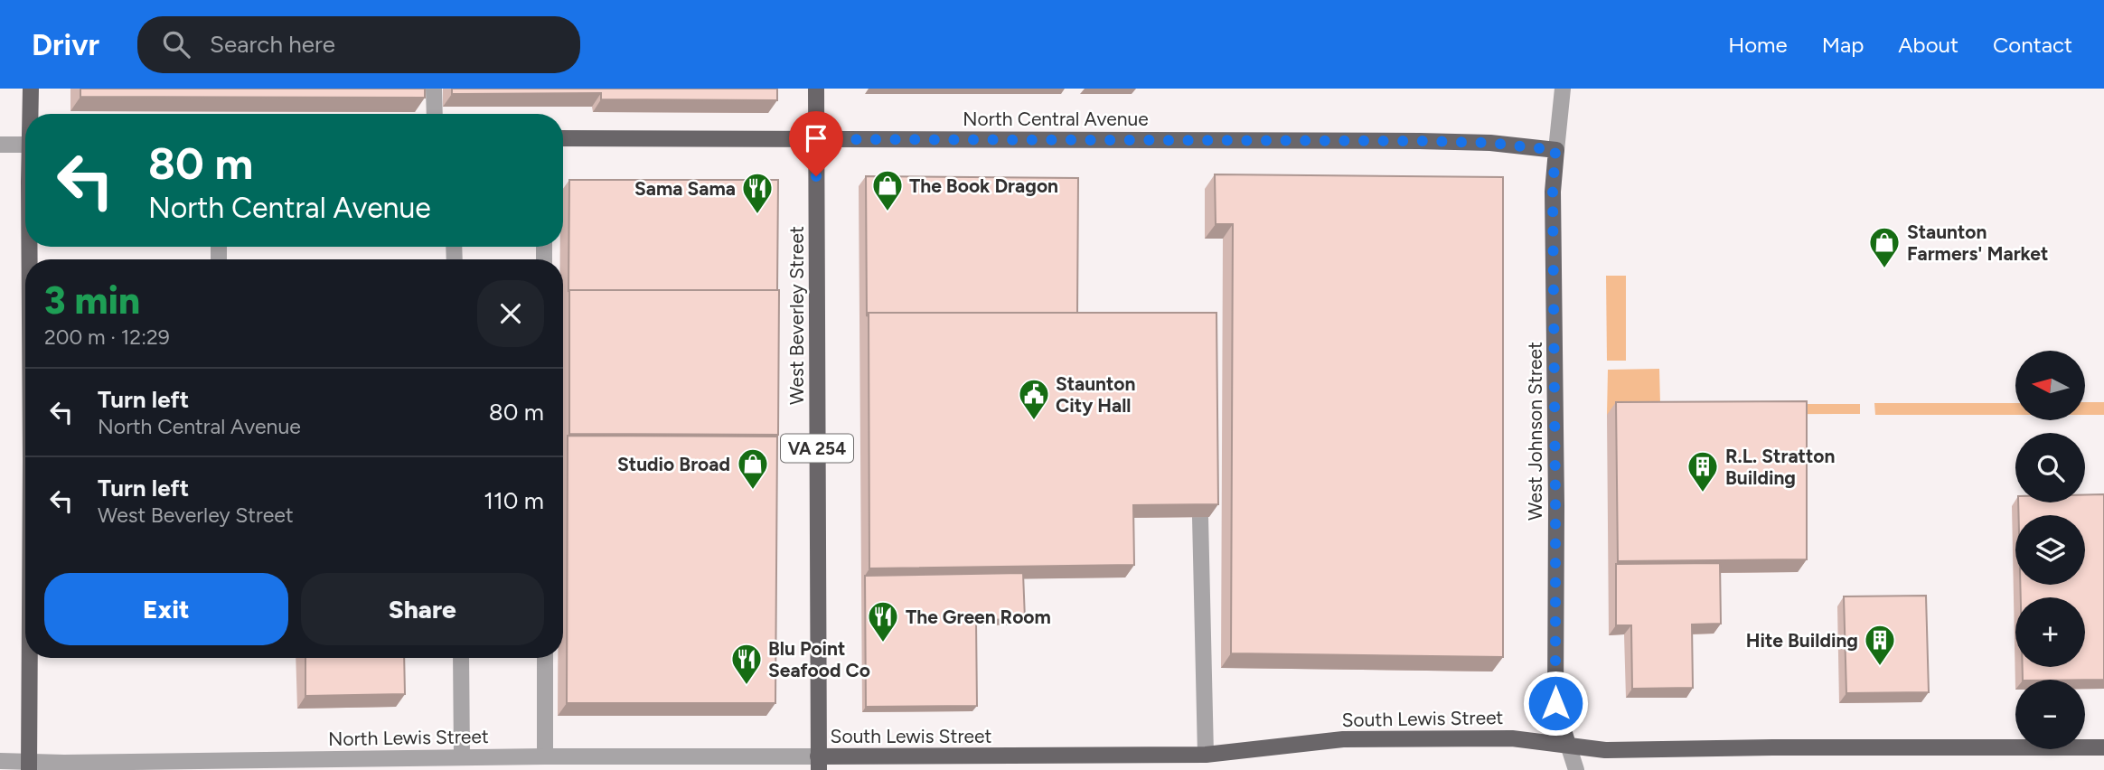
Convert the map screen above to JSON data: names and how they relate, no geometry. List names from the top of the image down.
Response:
{
  "streets": {
    "main road": [
      "North Central Avenue",
      "West Beverley Street",
      "West Johnson Street",
      "VA 254",
      "South Lewis Street"
    ],
    "street": ["North Lewis Street"]
  },
  "crossings": [
    ["North Central Avenue", "West Beverley Street"],
    ["North Central Avenue", "West Johnson Street"],
    ["West Beverley Street", "South Lewis Street"],
    ["West Beverley Street", "North Lewis Street"],
    ["West Johnson Street", "South Lewis Street"],
    ["South Lewis Street", "North Lewis Street"]
  ],
  "places": {
    "shop": ["The Book Dragon", "Staunton Farmers' Market", "Studio Broad"],
    "restaurant": ["Sama Sama", "The Green Room", "Blu Point Seafood Co"],
    "public building": ["Staunton City Hall"],
    "building": ["R.L. Stratton Building", "Hite Building"]
  },
  "north": "left",
  "page": {
    "header": "Drivr",
    "search": "Search here",
    "nav": [
      "Home",
      "Map",
      "About",
      "Contact"
    ],
    "turn": ["80 m", "North Central Avenue"],
    "heading": ["3 min", "200 m · 12:29"],
    "map_buttons": ["+", "−"],
    "list": [
      {
        "name": "Turn left",
        "note": "North Central Avenue",
        "value": "80 m"
      },
      {
        "name": "Turn left",
        "note": "West Beverley Street",
        "value": "110 m"
      }
    ],
    "buttons": ["Exit", "Share"]
  }
}
